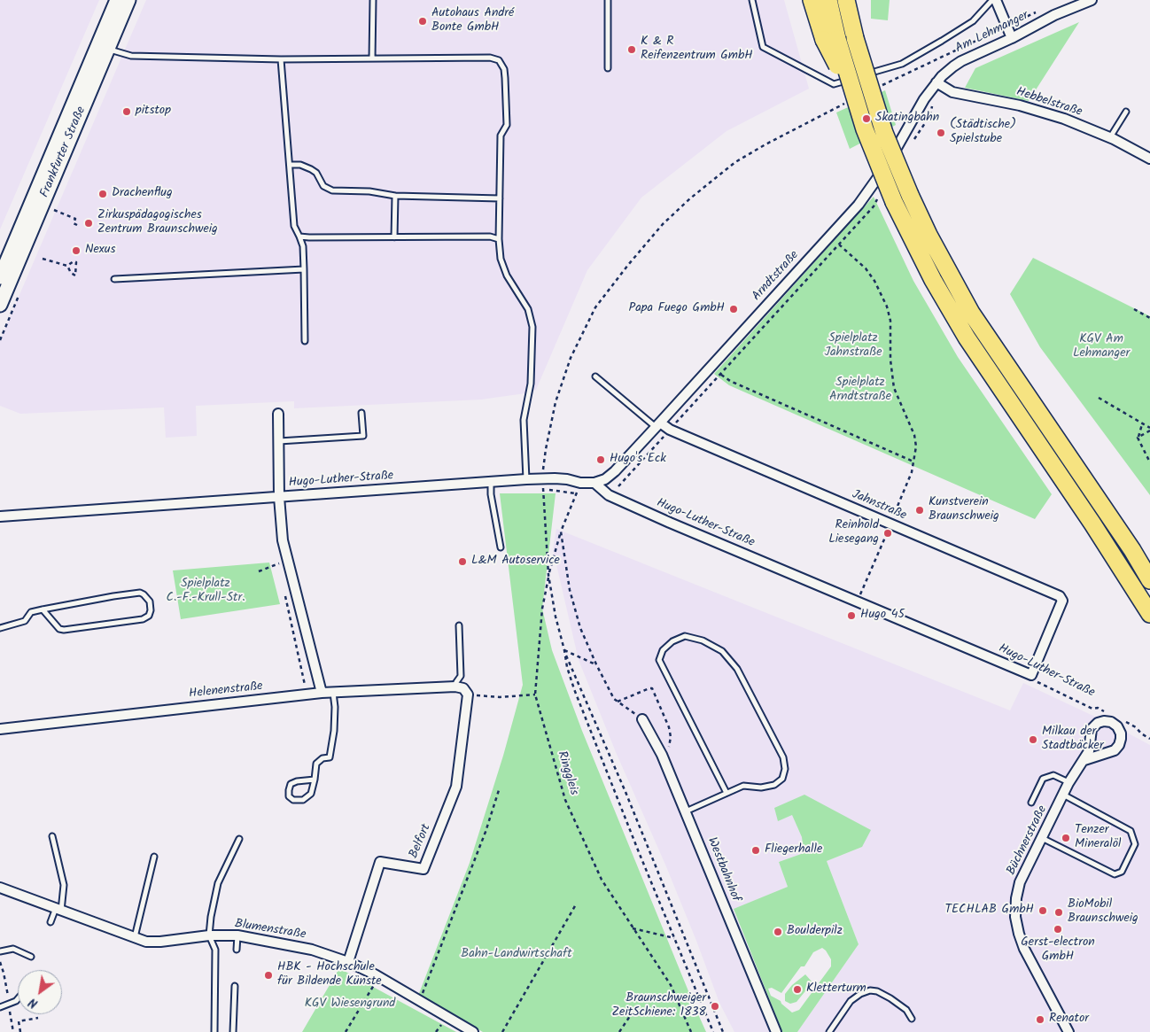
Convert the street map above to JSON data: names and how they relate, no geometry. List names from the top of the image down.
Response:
{
  "streets": {
    "main road": ["Frankfurter Straße"],
    "street": [
      "Am Lehmanger",
      "Hebbelstraße",
      "Arndtstraße",
      "Hugo-Luther-Straße",
      "Jahnstraße",
      "Helenenstraße",
      "Büchnerstraße",
      "Belfort",
      "Westbahnhof",
      "Blumenstraße"
    ],
    "path": ["Ringgleis"]
  },
  "crossings": [
    ["Am Lehmanger", "Arndtstraße"],
    ["Hebbelstraße", "Arndtstraße"],
    ["Arndtstraße", "Hugo-Luther-Straße"],
    ["Arndtstraße", "Jahnstraße"],
    ["Hugo-Luther-Straße", "Jahnstraße"],
    ["Belfort", "Blumenstraße"]
  ],
  "parks": [
    "Spielplatz Jahnstraße",
    "KGV Am Lehmanger",
    "Spielplatz Arndtstraße",
    "Spielplatz C.-F.-Krull-Str.",
    "Bahn-Landwirtschaft",
    "KGV Wiesengrund"
  ],
  "places": [
    "Autohaus André Bonte GmbH",
    "K & R Reifenzentrum GmbH",
    "pitstop",
    "Skatingbahn",
    "(Städtische) Spielstube",
    "Drachenflug",
    "Zirkuspädagogisches Zentrum Braunschweig",
    "Nexus",
    "Papa Fuego GmbH",
    "Hugo's Eck",
    "Kunstverein Braunschweig",
    "Reinhold Liesegang",
    "L&M Autoservice",
    "Hugo 45",
    "Milkau der Stadtbäcker",
    "Tenzer Mineralöl",
    "Fliegerhalle",
    "TECHLAB GmbH",
    "BioMobil Braunschweig",
    "Gerst-electron GmbH",
    "Boulderpilz",
    "HBK - Hochschule für Bildende Künste",
    "Kletterturm",
    "Braunschweiger ZeitSchiene: 1838",
    "Renator"
  ],
  "north": "bottom left"
}
